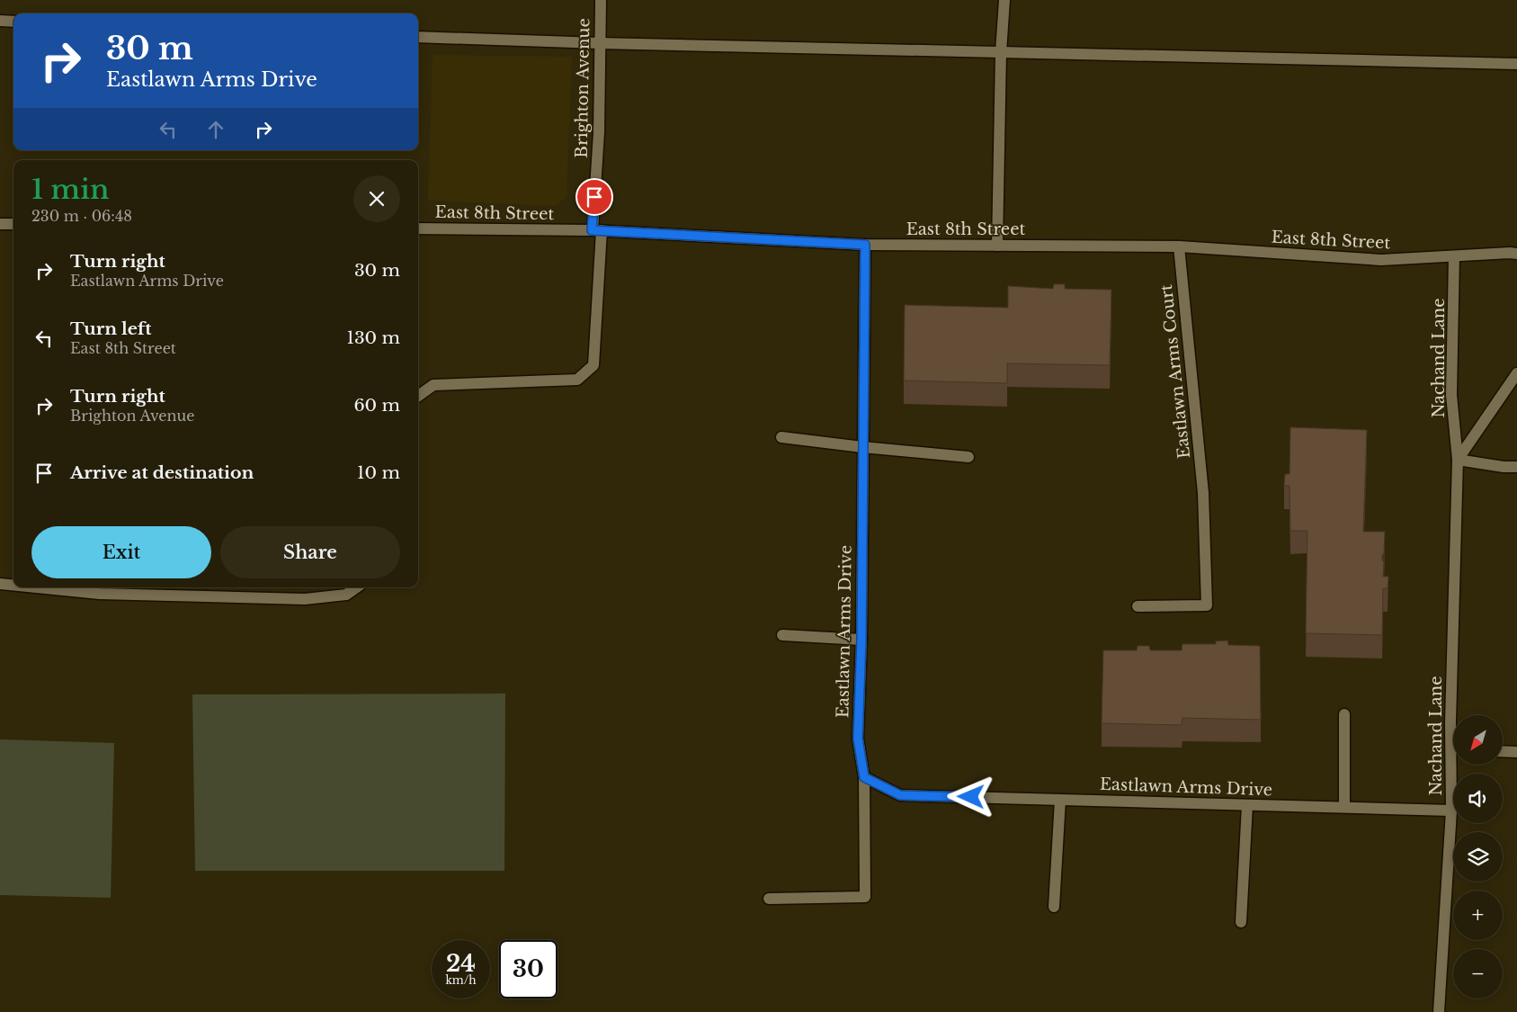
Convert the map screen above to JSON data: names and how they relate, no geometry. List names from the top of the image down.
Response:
{
  "streets": {
    "street": [
      "Brighton Avenue",
      "East 8th Street",
      "Nachand Lane",
      "Eastlawn Arms Court",
      "Eastlawn Arms Drive"
    ]
  },
  "crossings": [
    ["Brighton Avenue", "East 8th Street"],
    ["East 8th Street", "Nachand Lane"],
    ["East 8th Street", "Eastlawn Arms Court"],
    ["East 8th Street", "Eastlawn Arms Drive"],
    ["Nachand Lane", "Eastlawn Arms Drive"]
  ],
  "north": "bottom left",
  "page": {
    "turn": ["30 m", "Eastlawn Arms Drive"],
    "heading": ["1 min", "230 m · 06:48"],
    "list": [
      {
        "name": "Turn right",
        "note": "Eastlawn Arms Drive",
        "value": "30 m"
      },
      {
        "name": "Turn left",
        "note": "East 8th Street",
        "value": "130 m"
      },
      {
        "name": "Turn right",
        "note": "Brighton Avenue",
        "value": "60 m"
      },
      {
        "name": "Arrive at destination",
        "value": "10 m"
      }
    ],
    "buttons": ["Exit", "Share"],
    "map_buttons": ["+", "−"],
    "speed": "24 km/h",
    "limit": "30"
  }
}
